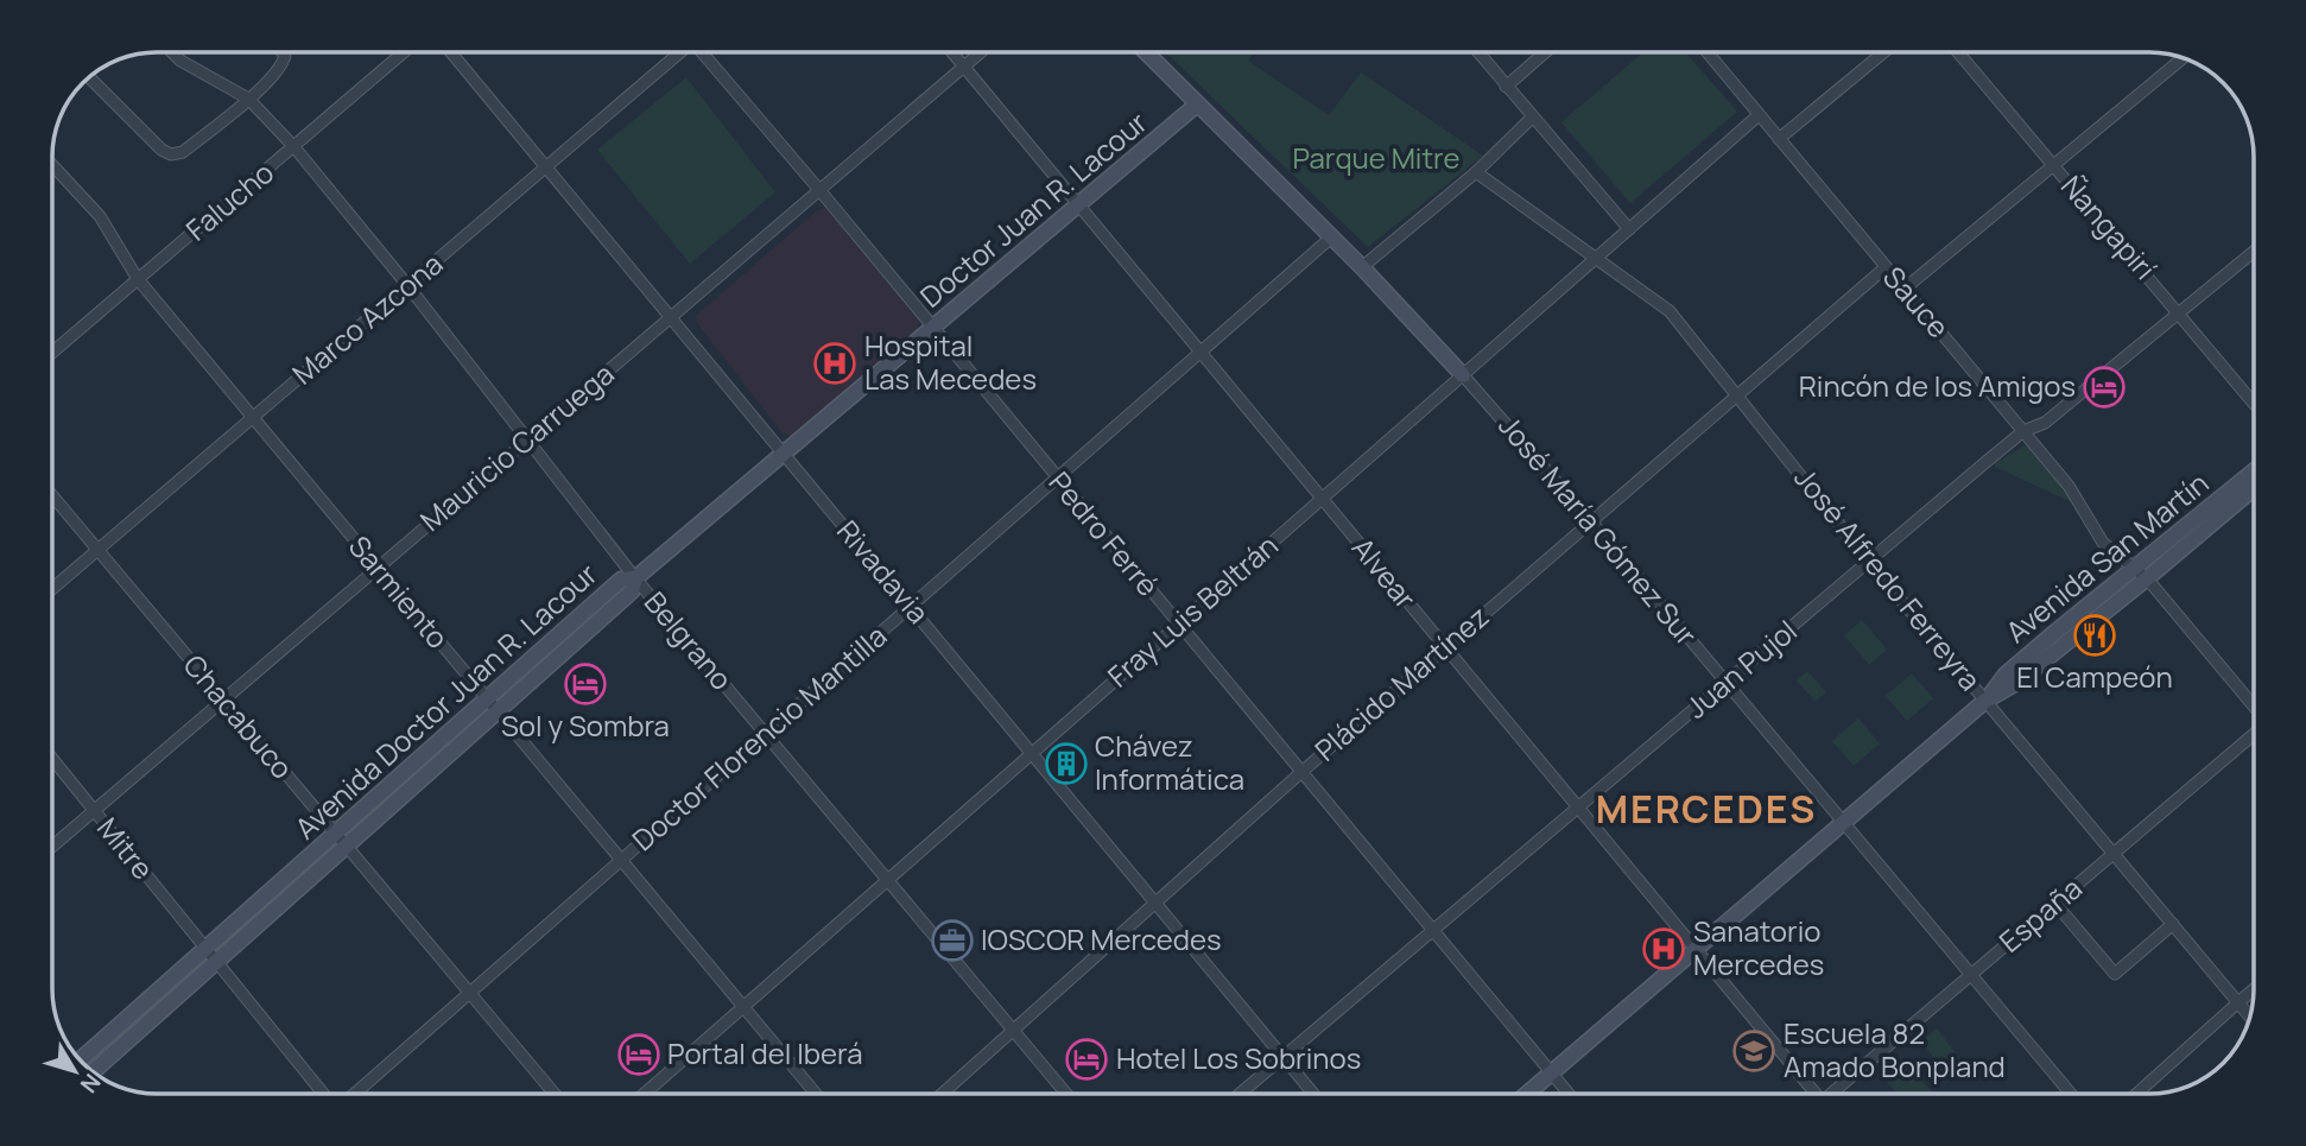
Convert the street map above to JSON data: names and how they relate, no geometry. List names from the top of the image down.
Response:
{
  "streets": {
    "street": [
      "Falucho",
      "Doctor Juan R. Lacour",
      "Ñangapirí",
      "Sauce",
      "Marco Azcona",
      "Mauricio Carruega",
      "José María Gómez Sur",
      "Pedro Ferré",
      "Avenida San Martín",
      "Rivadavia",
      "Alvear",
      "José Alfredo Ferreyra",
      "Sarmiento",
      "Fray Luis Beltrán",
      "Belgrano",
      "Juan Pujol",
      "Plácido Martínez",
      "Avenida Doctor Juan R. Lacour",
      "Chacabuco",
      "Doctor Florencio Mantilla",
      "Mitre",
      "España"
    ]
  },
  "crossings": [
    ["Falucho", "Sarmiento"],
    ["Falucho", "Belgrano"],
    ["Doctor Juan R. Lacour", "Pedro Ferré"],
    ["Doctor Juan R. Lacour", "Rivadavia"],
    ["Doctor Juan R. Lacour", "Alvear"],
    ["Doctor Juan R. Lacour", "Belgrano"],
    ["Doctor Juan R. Lacour", "Avenida Doctor Juan R. Lacour"],
    ["Ñangapirí", "Juan Pujol"],
    ["Sauce", "Avenida San Martín"],
    ["Sauce", "Fray Luis Beltrán"],
    ["Sauce", "Juan Pujol"],
    ["Sauce", "Plácido Martínez"],
    ["Marco Azcona", "Rivadavia"],
    ["Marco Azcona", "Sarmiento"],
    ["Marco Azcona", "Belgrano"],
    ["Marco Azcona", "Chacabuco"],
    ["Mauricio Carruega", "Pedro Ferré"],
    ["Mauricio Carruega", "Rivadavia"],
    ["Mauricio Carruega", "Alvear"],
    ["Mauricio Carruega", "Sarmiento"],
    ["Mauricio Carruega", "Belgrano"],
    ["Mauricio Carruega", "Chacabuco"],
    ["Mauricio Carruega", "Mitre"],
    ["José María Gómez Sur", "Avenida San Martín"],
    ["José María Gómez Sur", "Fray Luis Beltrán"],
    ["José María Gómez Sur", "Juan Pujol"],
    ["José María Gómez Sur", "Plácido Martínez"],
    ["José María Gómez Sur", "España"],
    ["Pedro Ferré", "Avenida San Martín"],
    ["Pedro Ferré", "Fray Luis Beltrán"],
    ["Pedro Ferré", "Juan Pujol"],
    ["Pedro Ferré", "Plácido Martínez"],
    ["Pedro Ferré", "Doctor Florencio Mantilla"],
    ["Avenida San Martín", "Alvear"],
    ["Avenida San Martín", "José Alfredo Ferreyra"],
    ["Rivadavia", "Fray Luis Beltrán"],
    ["Rivadavia", "Juan Pujol"],
    ["Rivadavia", "Plácido Martínez"],
    ["Rivadavia", "Doctor Florencio Mantilla"],
    ["Alvear", "Fray Luis Beltrán"],
    ["Alvear", "Juan Pujol"],
    ["Alvear", "Plácido Martínez"],
    ["Alvear", "Doctor Florencio Mantilla"],
    ["José Alfredo Ferreyra", "Fray Luis Beltrán"],
    ["José Alfredo Ferreyra", "Juan Pujol"],
    ["José Alfredo Ferreyra", "Plácido Martínez"],
    ["José Alfredo Ferreyra", "España"],
    ["Sarmiento", "Fray Luis Beltrán"],
    ["Sarmiento", "Avenida Doctor Juan R. Lacour"],
    ["Sarmiento", "Doctor Florencio Mantilla"],
    ["Fray Luis Beltrán", "Belgrano"],
    ["Belgrano", "Plácido Martínez"],
    ["Belgrano", "Avenida Doctor Juan R. Lacour"],
    ["Belgrano", "Doctor Florencio Mantilla"],
    ["Avenida Doctor Juan R. Lacour", "Chacabuco"],
    ["Avenida Doctor Juan R. Lacour", "Mitre"],
    ["Chacabuco", "Doctor Florencio Mantilla"]
  ],
  "districts": ["MERCEDES"],
  "parks": ["Parque Mitre"],
  "places": {
    "hospital": ["Hospital Las Mecedes", "Sanatorio Mercedes"],
    "hotel": [
      "Rincón de los Amigos",
      "Sol y Sombra",
      "Portal del Iberá",
      "Hotel Los Sobrinos"
    ],
    "restaurant": ["El Campeón"],
    "building": ["Chávez Informática"],
    "office": ["IOSCOR Mercedes"],
    "school or university": ["Escuela 82 Amado Bonpland"]
  },
  "north": "bottom right"
}
